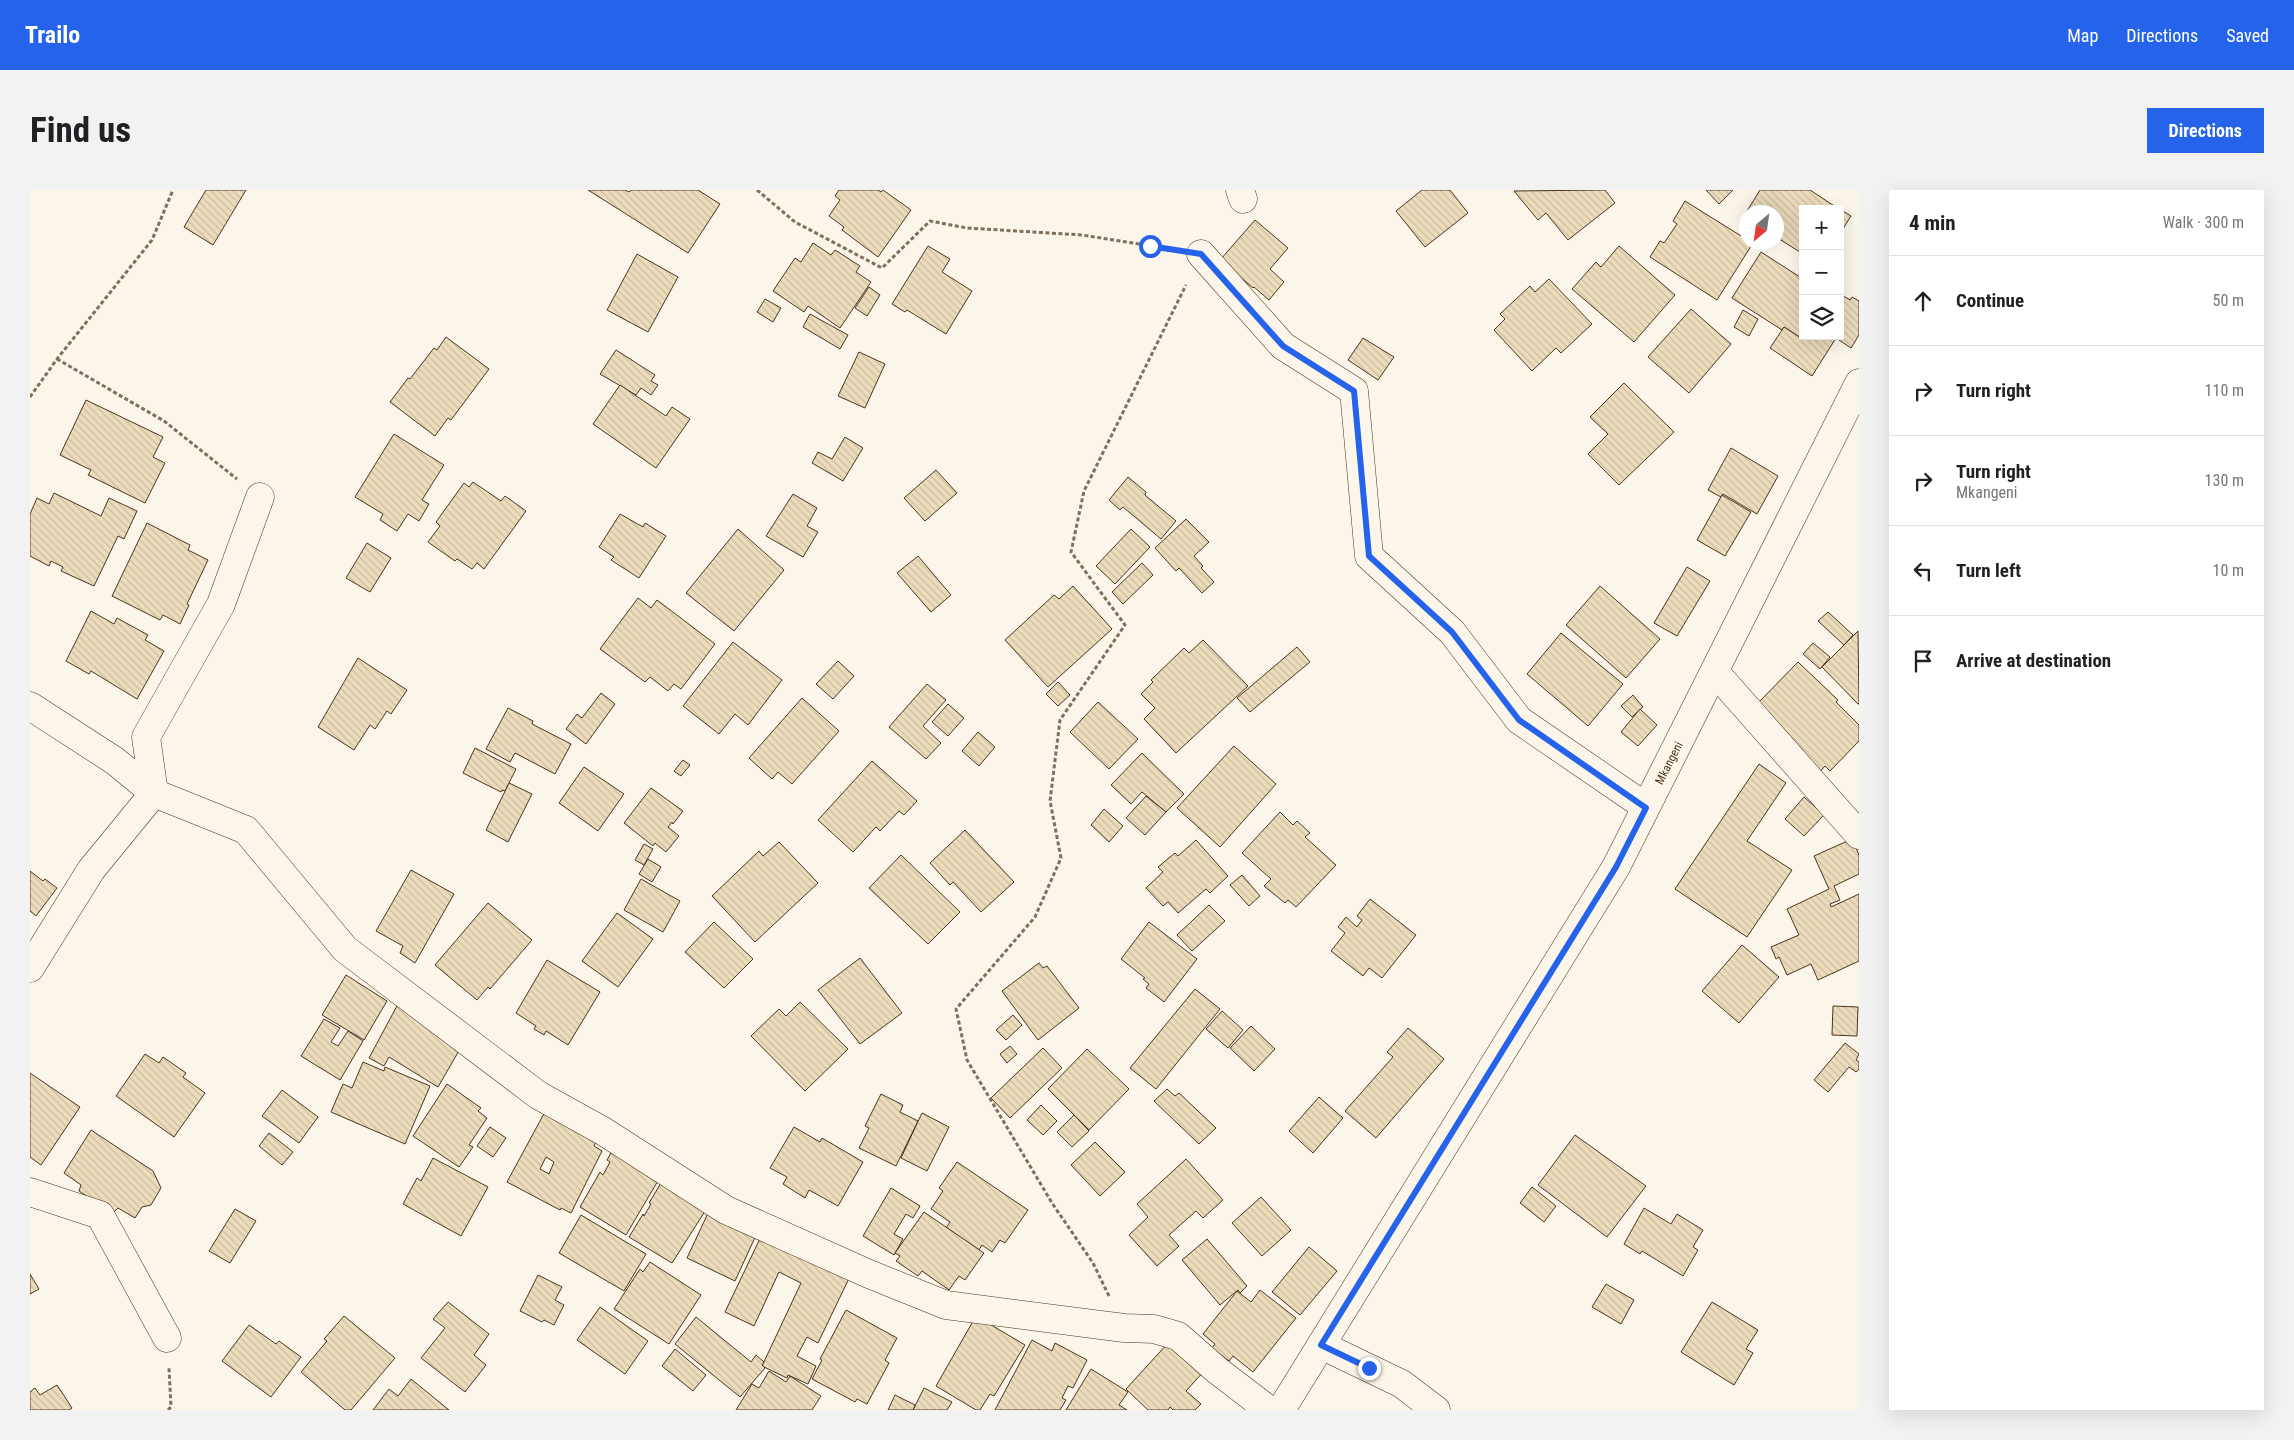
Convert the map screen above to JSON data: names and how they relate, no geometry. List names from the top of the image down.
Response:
{
  "streets": {
    "street": ["Mkangeni"]
  },
  "north": "bottom left",
  "page": {
    "header": "Trailo",
    "nav": ["Map", "Directions", "Saved"],
    "buttons": "Directions",
    "title": "Find us",
    "heading": ["4 min", "Walk · 300 m"],
    "map_buttons": ["+", "−"],
    "list": [
      ["Continue", "50 m"],
      ["Turn right", "110 m"],
      ["Turn right", "Mkangeni", "130 m"],
      ["Turn left", "10 m"],
      "Arrive at destination"
    ]
  }
}
